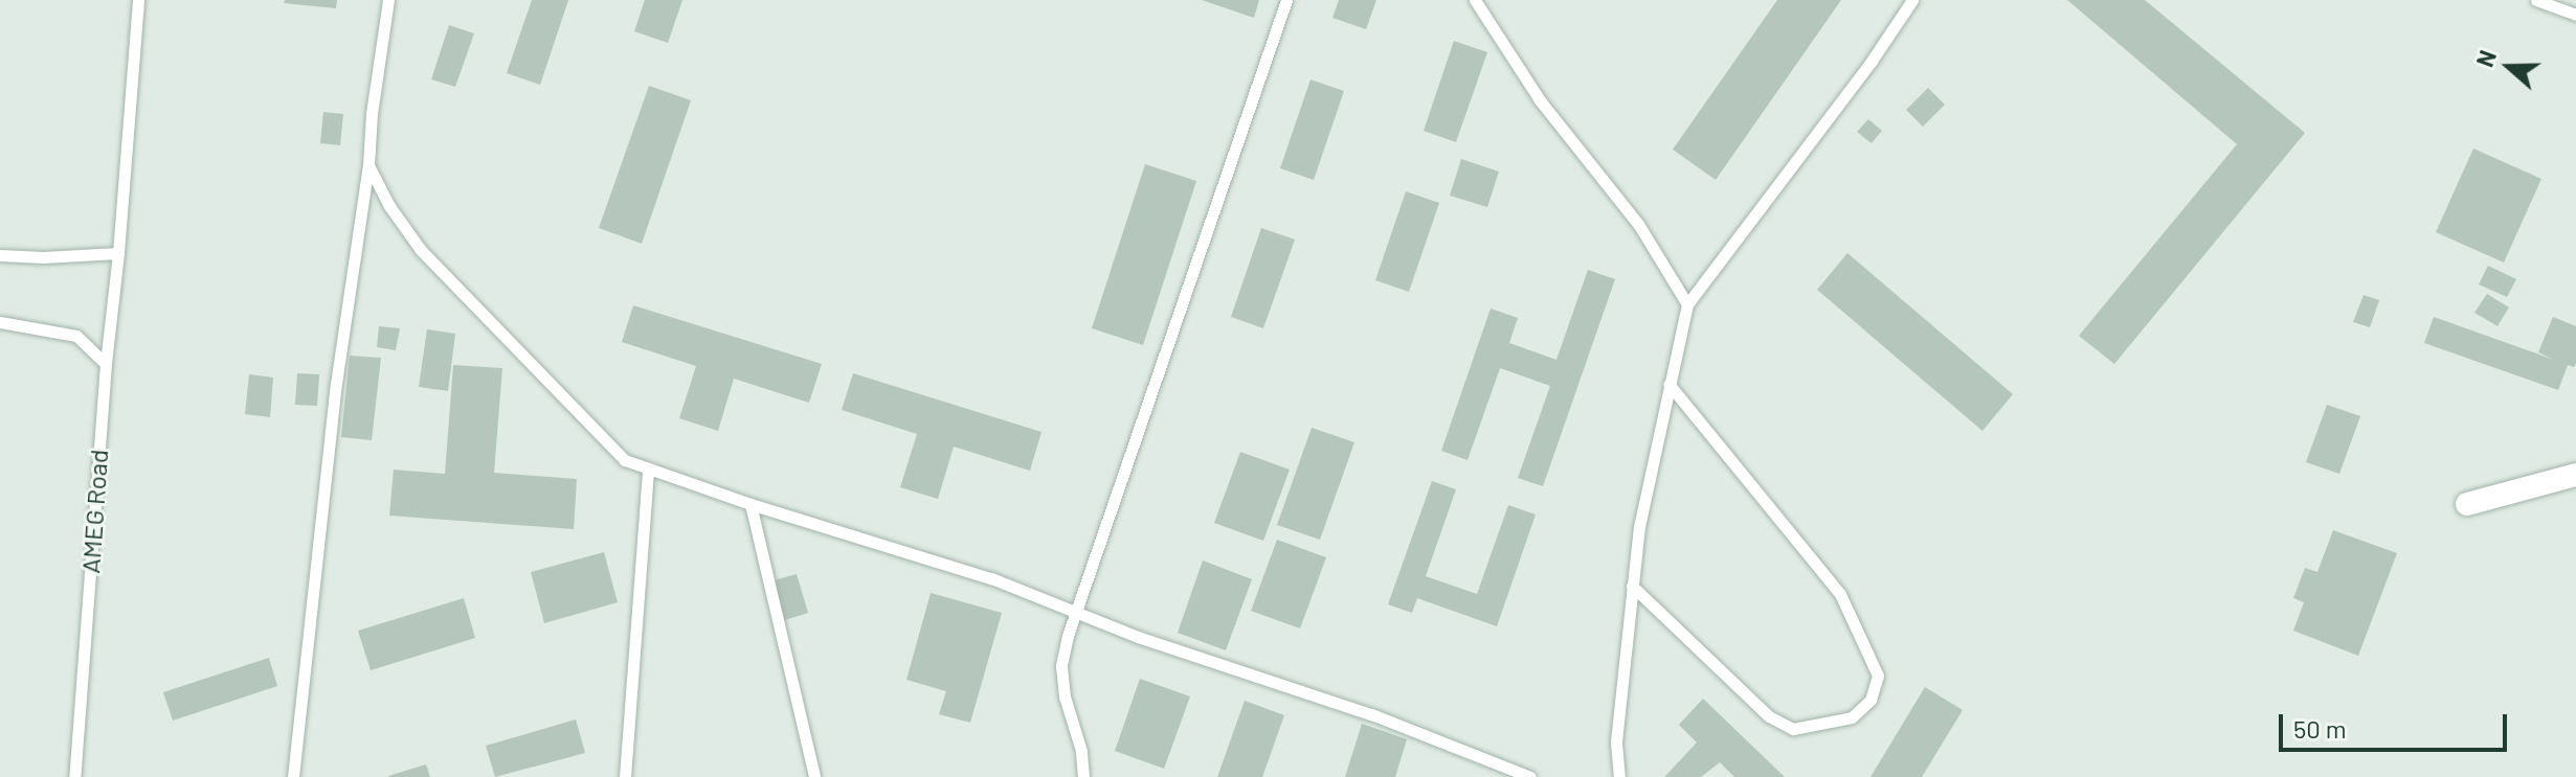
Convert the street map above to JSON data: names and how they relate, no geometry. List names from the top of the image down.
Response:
{
  "streets": {
    "lane": ["AMEG Road"]
  },
  "scale_bar": "50 m",
  "north": "left"
}
